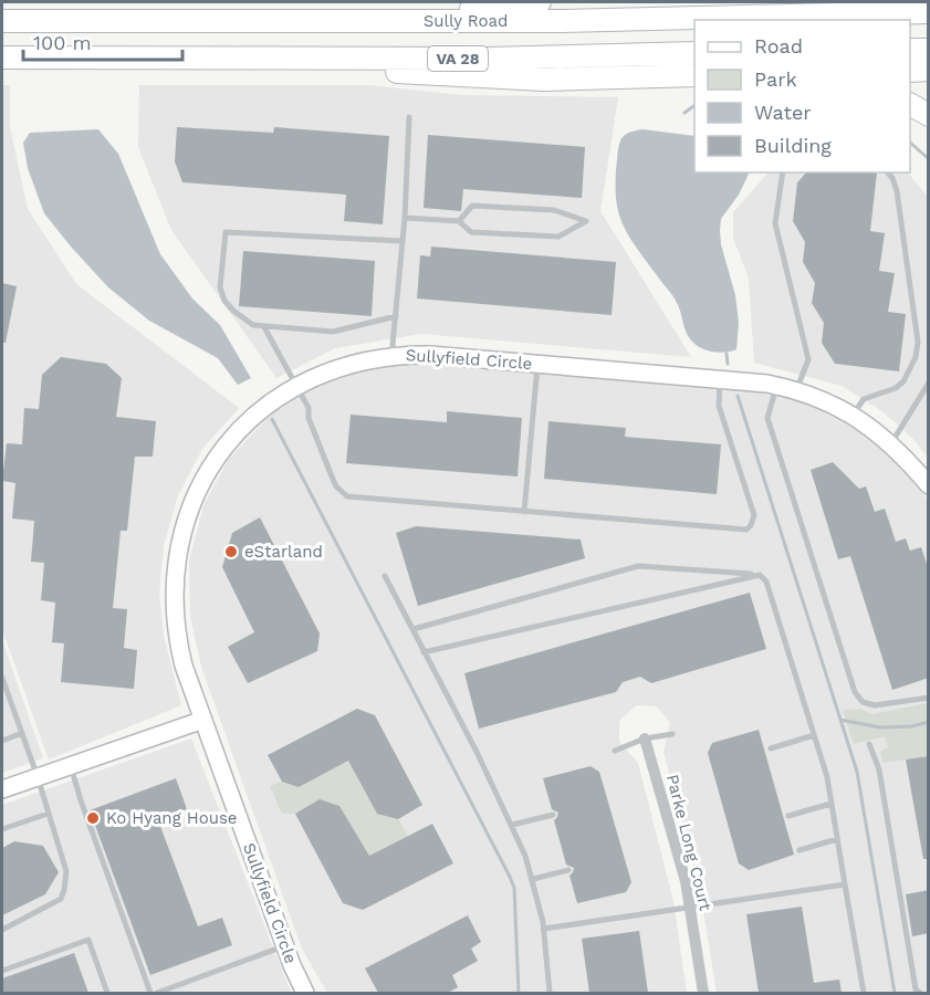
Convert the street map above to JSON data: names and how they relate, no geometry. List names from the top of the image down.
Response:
{
  "streets": {
    "highway": ["Sully Road", "VA 28"],
    "street": ["Sullyfield Circle", "Parke Long Court"]
  },
  "places": ["eStarland", "Ko Hyang House"],
  "legend": [
    "Road",
    "Park",
    "Water",
    "Building"
  ],
  "scale_bar": "100 m"
}
